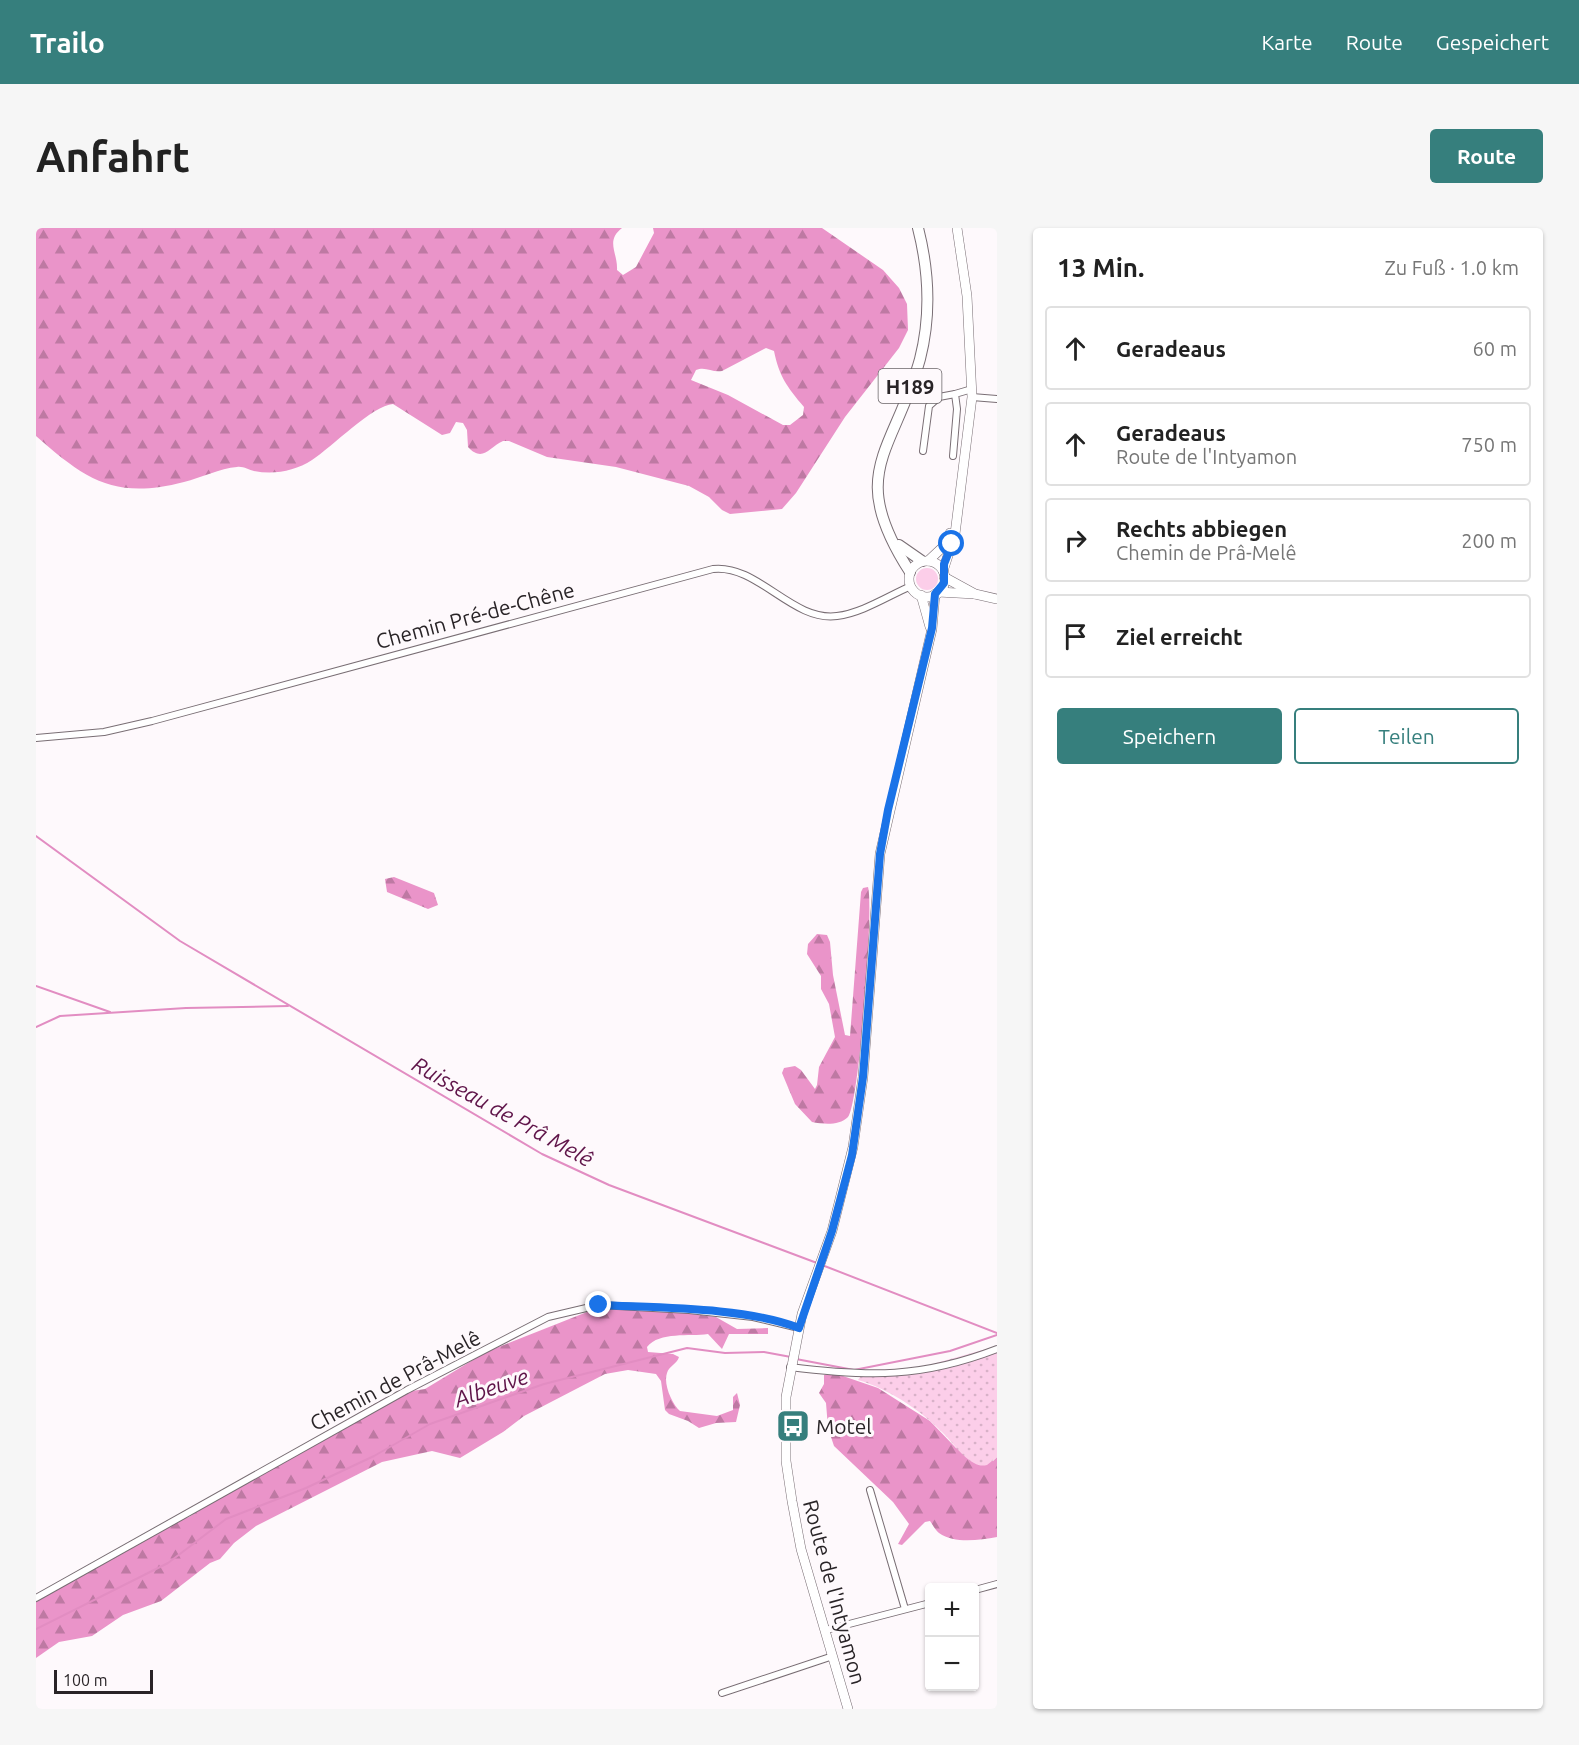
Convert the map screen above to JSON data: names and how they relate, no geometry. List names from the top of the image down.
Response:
{
  "streets": {
    "highway": ["H189"],
    "main road": ["Route de l'Intyamon"],
    "street": ["Chemin Pré-de-Chêne", "Chemin de Prâ-Melê"]
  },
  "crossings": [
    ["H189", "Chemin Pré-de-Chêne"],
    ["H189", "Route de l'Intyamon"],
    ["Chemin Pré-de-Chêne", "Route de l'Intyamon"],
    ["Chemin de Prâ-Melê", "Route de l'Intyamon"]
  ],
  "water": ["Ruisseau de Prâ Melê", "Albeuve"],
  "places": {
    "bus stop": ["Motel"]
  },
  "scale_bar": "100 m",
  "page": {
    "header": "Trailo",
    "nav": ["Karte", "Route", "Gespeichert"],
    "buttons": [
      "Route",
      ["Speichern", "Teilen"]
    ],
    "title": "Anfahrt",
    "heading": ["13 Min.", "Zu Fuß · 1.0 km"],
    "list": [
      ["Geradeaus", "60 m"],
      ["Geradeaus", "Route de l'Intyamon", "750 m"],
      ["Rechts abbiegen", "Chemin de Prâ-Melê", "200 m"],
      "Ziel erreicht"
    ],
    "map_buttons": ["+", "−"],
    "scale": "100 m"
  }
}
